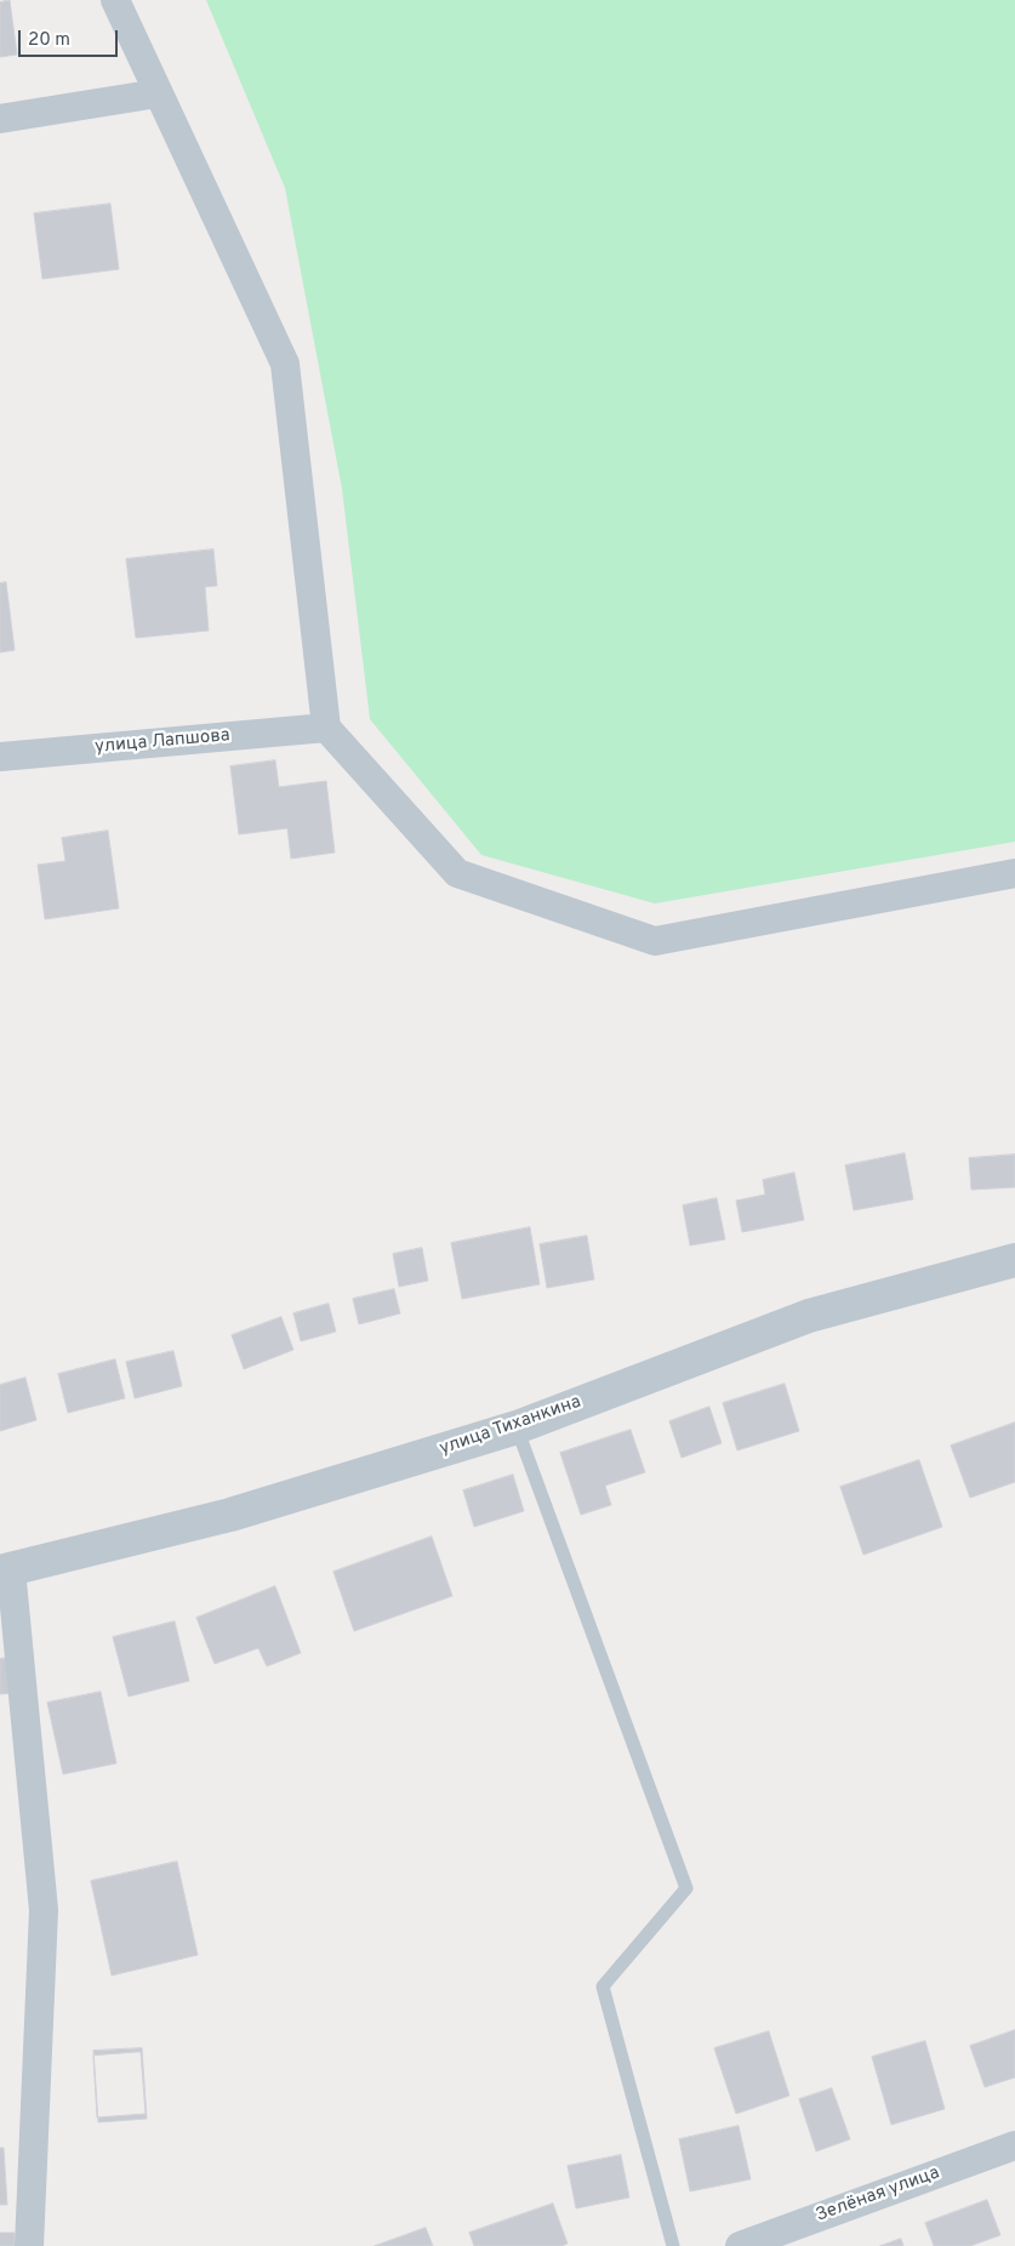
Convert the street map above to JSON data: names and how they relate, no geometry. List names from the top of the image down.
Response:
{
  "streets": {
    "street": ["улица Лапшова", "улица Тиханкина", "Зелёная улица"]
  },
  "scale_bar": "20 m"
}
